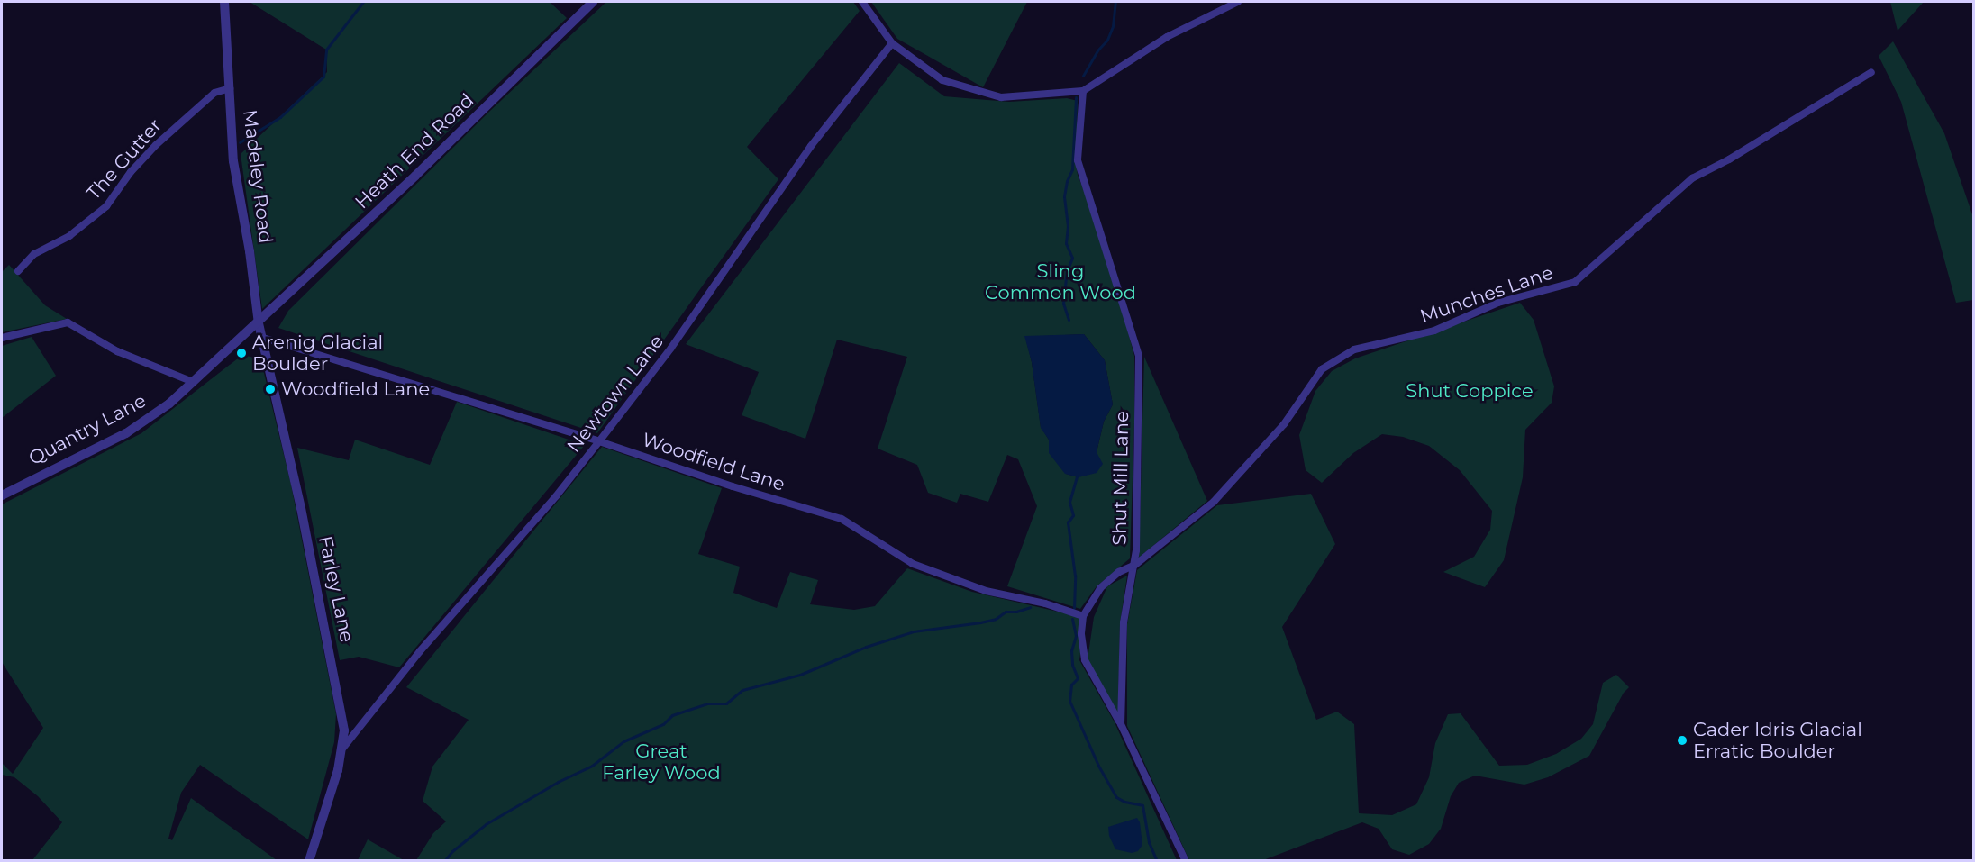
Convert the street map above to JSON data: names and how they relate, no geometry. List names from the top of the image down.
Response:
{
  "streets": {
    "street": [
      "Heath End Road",
      "The Gutter",
      "Madeley Road",
      "Munches Lane",
      "Newtown Lane",
      "Quantry Lane",
      "Woodfield Lane",
      "Shut Mill Lane",
      "Farley Lane"
    ]
  },
  "crossings": [
    ["Heath End Road", "Madeley Road"],
    ["Heath End Road", "Quantry Lane"],
    ["Heath End Road", "Farley Lane"],
    ["The Gutter", "Madeley Road"],
    ["Madeley Road", "Quantry Lane"],
    ["Madeley Road", "Farley Lane"],
    ["Munches Lane", "Shut Mill Lane"],
    ["Newtown Lane", "Woodfield Lane"],
    ["Newtown Lane", "Farley Lane"],
    ["Quantry Lane", "Farley Lane"],
    ["Woodfield Lane", "Farley Lane"]
  ],
  "parks": ["Sling Common Wood", "Shut Coppice", "Great Farley Wood"],
  "places": ["Arenig Glacial Boulder", "Woodfield Lane", "Cader Idris Glacial Erratic Boulder"]
}
